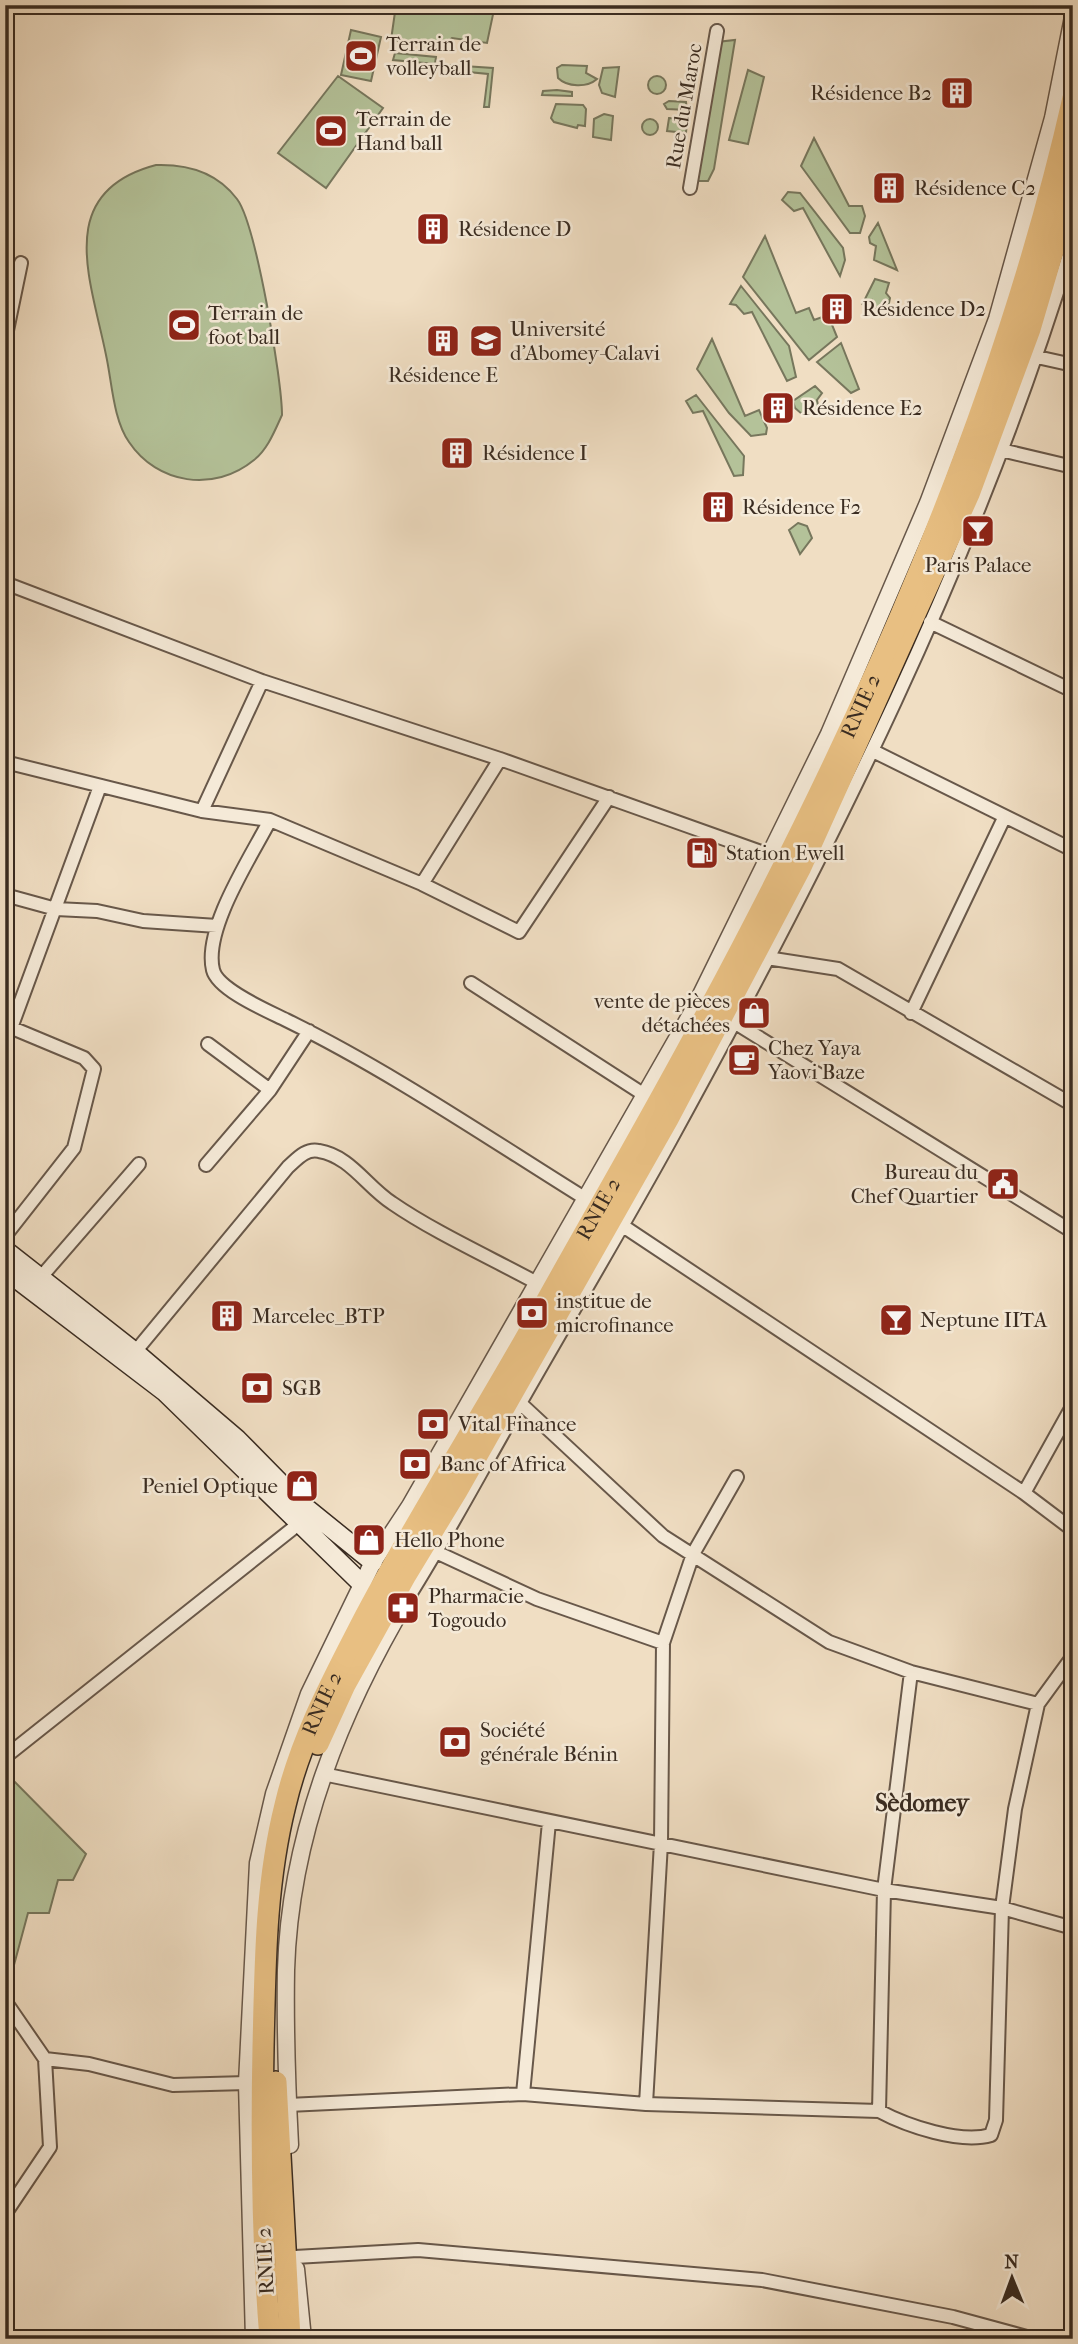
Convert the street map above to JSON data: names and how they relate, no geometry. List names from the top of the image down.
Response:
{
  "streets": {
    "highway": ["RNIE 2"],
    "street": ["Rue du Maroc"]
  },
  "districts": ["Sèdomey"],
  "places": {
    "sports": ["Terrain de volleyball", "Terrain de Hand ball", "Terrain de foot ball"],
    "building": [
      "Résidence B2",
      "Résidence C2",
      "Résidence D",
      "Résidence D2",
      "Résidence E",
      "Résidence E2",
      "Résidence I",
      "Résidence F2",
      "Marcelec_BTP"
    ],
    "school or university": ["Université d'Abomey-Calavi"],
    "bar": ["Paris Palace", "Neptune IITA"],
    "fuel station": ["Station Ewell"],
    "shop": ["vente de pièces détachées", "Peniel Optique", "Hello Phone"],
    "cafe": ["Chez Yaya Yaovi Baze"],
    "public building": ["Bureau du Chef Quartier"],
    "bank": [
      "institue de microfinance",
      "SGB",
      "Vital Finance",
      "Banc of Africa",
      "Société générale Bénin"
    ],
    "pharmacy": ["Pharmacie Togoudo"]
  },
  "north": "top"
}
